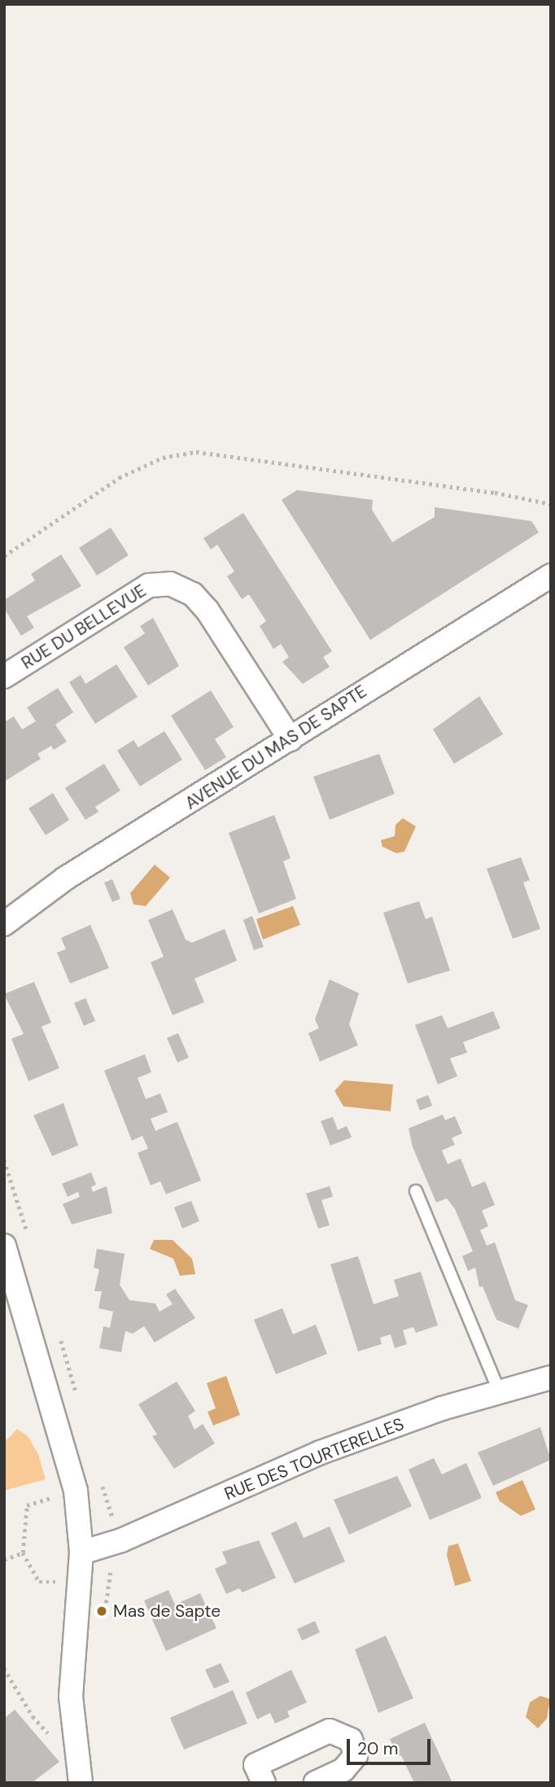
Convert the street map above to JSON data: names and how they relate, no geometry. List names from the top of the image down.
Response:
{
  "streets": {
    "street": ["RUE DU BELLEVUE", "AVENUE DU MAS DE SAPTE", "RUE DES TOURTERELLES"]
  },
  "crossings": [
    ["RUE DU BELLEVUE", "AVENUE DU MAS DE SAPTE"]
  ],
  "places": ["Mas de Sapte"],
  "scale_bar": "20 m"
}
